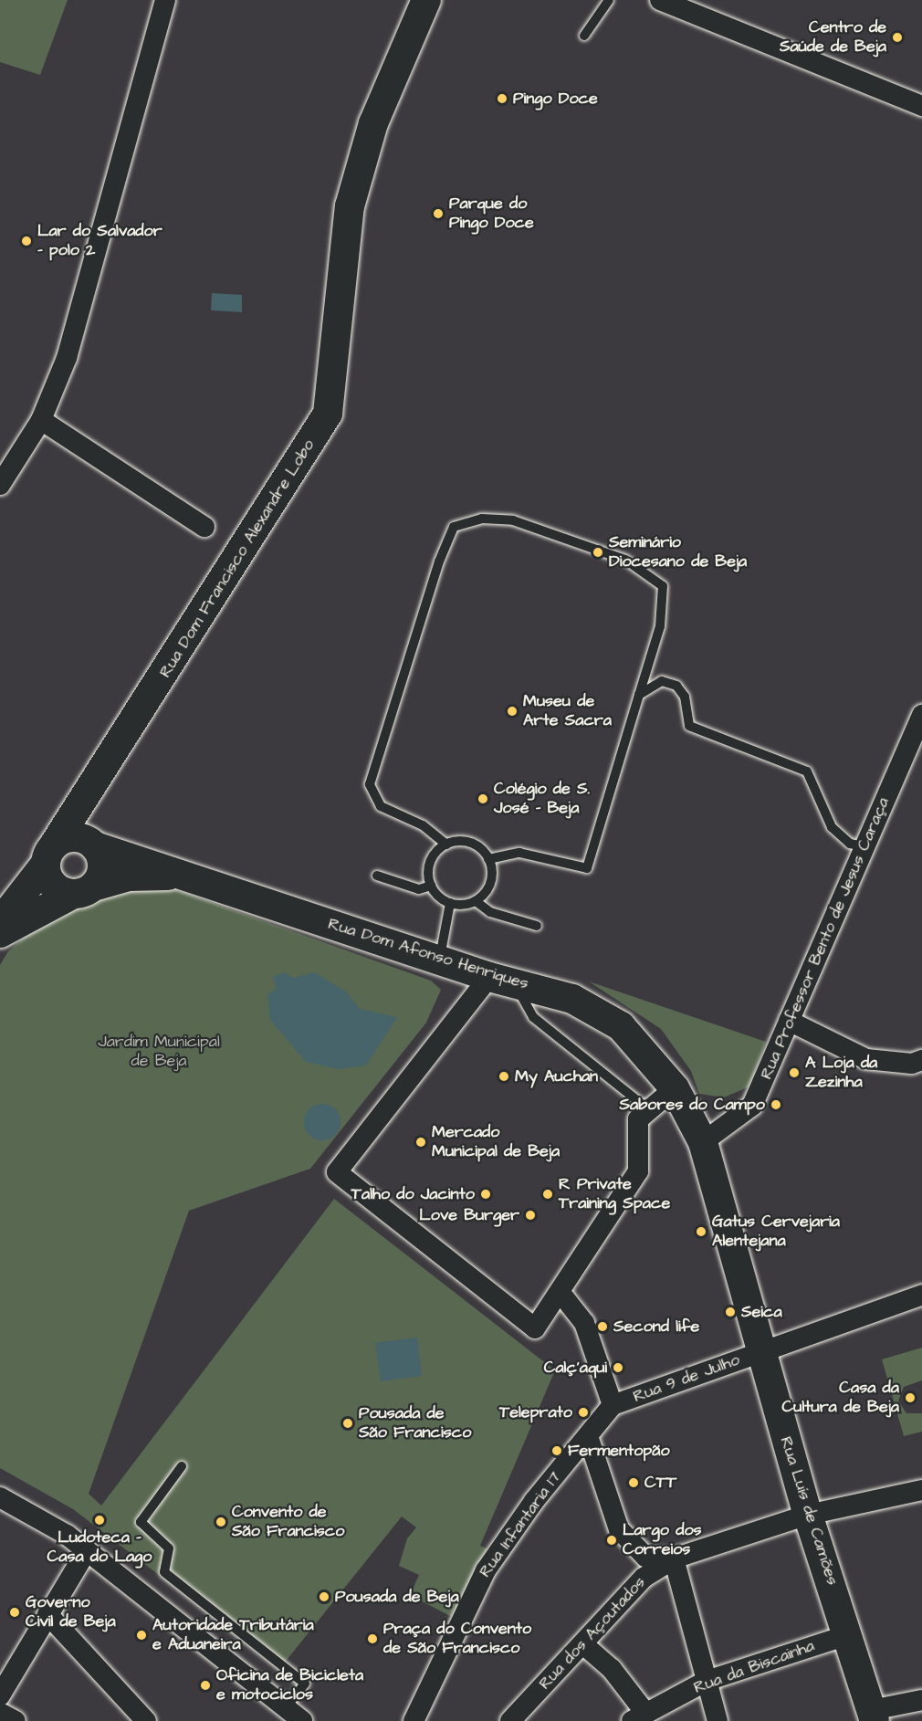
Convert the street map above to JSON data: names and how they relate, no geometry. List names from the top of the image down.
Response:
{
  "streets": {
    "main road": ["Rua Dom Francisco Alexandre Lobo", "Rua Dom Afonso Henriques", "Rua Luís de Camões"],
    "street": [
      "Rua Professor Bento de Jesus Caraça",
      "Rua 9 de Julho",
      "Rua Infantaria 17",
      "Rua dos Açoutados",
      "Rua da Biscainha"
    ]
  },
  "crossings": [
    ["Rua Dom Francisco Alexandre Lobo", "Rua Dom Afonso Henriques"],
    ["Rua Professor Bento de Jesus Caraça", "Rua Dom Afonso Henriques"],
    ["Rua Professor Bento de Jesus Caraça", "Rua Luís de Camões"],
    ["Rua Dom Afonso Henriques", "Rua Luís de Camões"],
    ["Rua 9 de Julho", "Rua Luís de Camões"],
    ["Rua 9 de Julho", "Rua Infantaria 17"],
    ["Rua Luís de Camões", "Rua dos Açoutados"],
    ["Rua Luís de Camões", "Rua da Biscainha"]
  ],
  "parks": ["Jardim Municipal de Beja"],
  "places": [
    "Centro de Saúde de Beja",
    "Pingo Doce",
    "Parque do Pingo Doce",
    "Lar do Salvador - polo 2",
    "Seminário Diocesano de Beja",
    "Museu de Arte Sacra",
    "Colégio de S. José - Beja",
    "A Loja da Zezinha",
    "My Auchan",
    "Sabores do Campo",
    "Mercado Municipal de Beja",
    "Talho do Jacinto",
    "R Private Training Space",
    "Love Burger",
    "Gatus Cervejaria Alentejana",
    "Seica",
    "Second life",
    "Calç'aqui",
    "Casa da Cultura de Beja",
    "Teleprato",
    "Pousada de São Francisco",
    "Fermentopão",
    "CTT",
    "Ludoteca - Casa do Lago",
    "Convento de São Francisco",
    "Largo dos Correios",
    "Pousada de Beja",
    "Governo Civil de Beja",
    "Autoridade Tributária e Aduaneira",
    "Praça do Convento de São Francisco",
    "Oficina de Bicicleta e motociclos"
  ]
}
